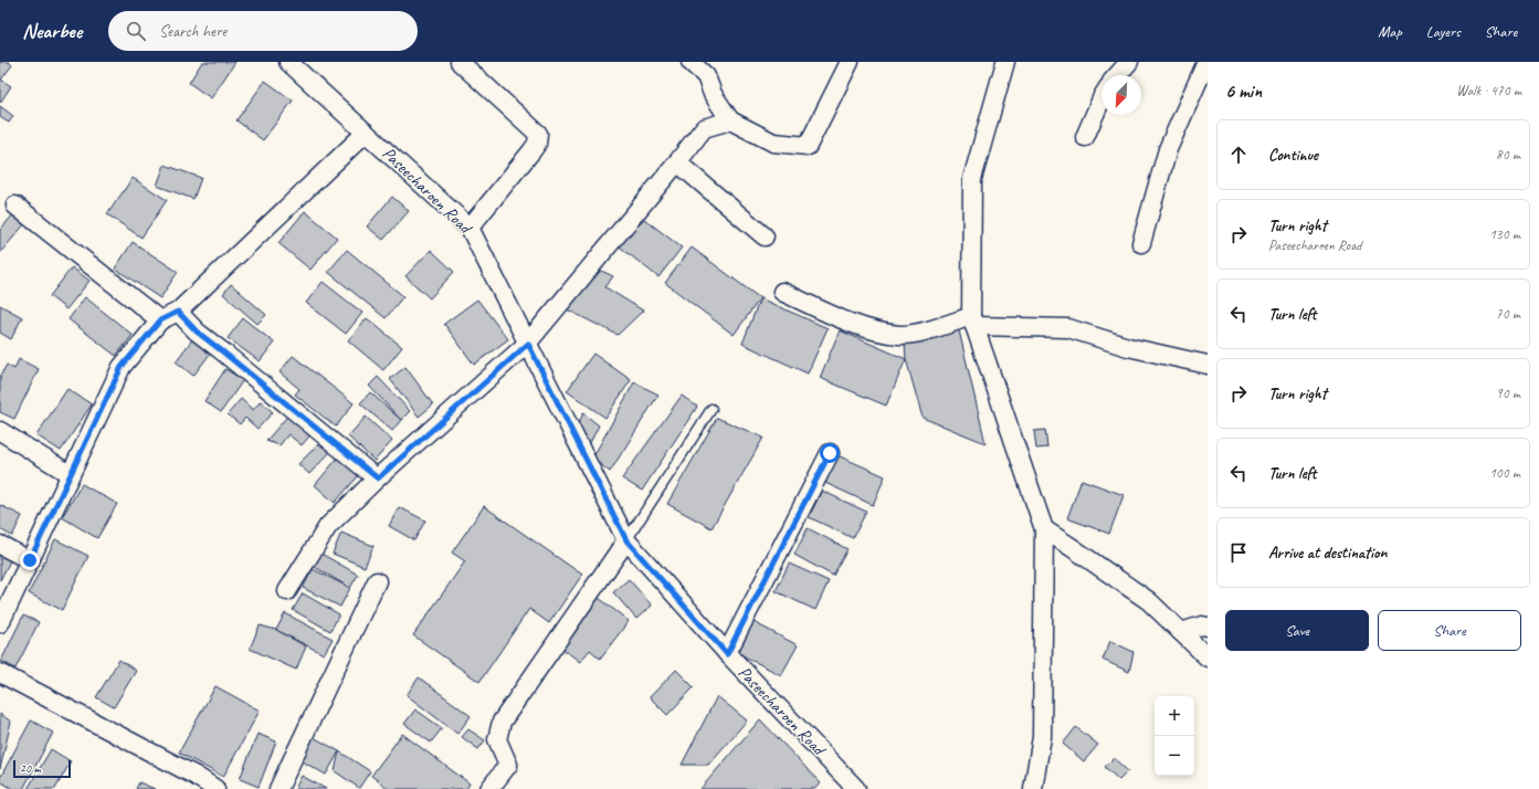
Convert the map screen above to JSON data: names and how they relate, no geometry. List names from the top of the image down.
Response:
{
  "streets": {
    "street": ["Paseecharoen Road"]
  },
  "scale_bar": "20 m",
  "north": "bottom left",
  "page": {
    "header": "Nearbee",
    "search": "Search here",
    "nav": ["Map", "Layers", "Share"],
    "heading": ["6 min", "Walk · 470 m"],
    "list": [
      ["Continue", "80 m"],
      ["Turn right", "Paseecharoen Road", "130 m"],
      ["Turn left", "70 m"],
      ["Turn right", "90 m"],
      ["Turn left", "100 m"],
      "Arrive at destination"
    ],
    "buttons": ["Save", "Share"],
    "map_buttons": ["+", "−"],
    "scale": "20 m"
  }
}
